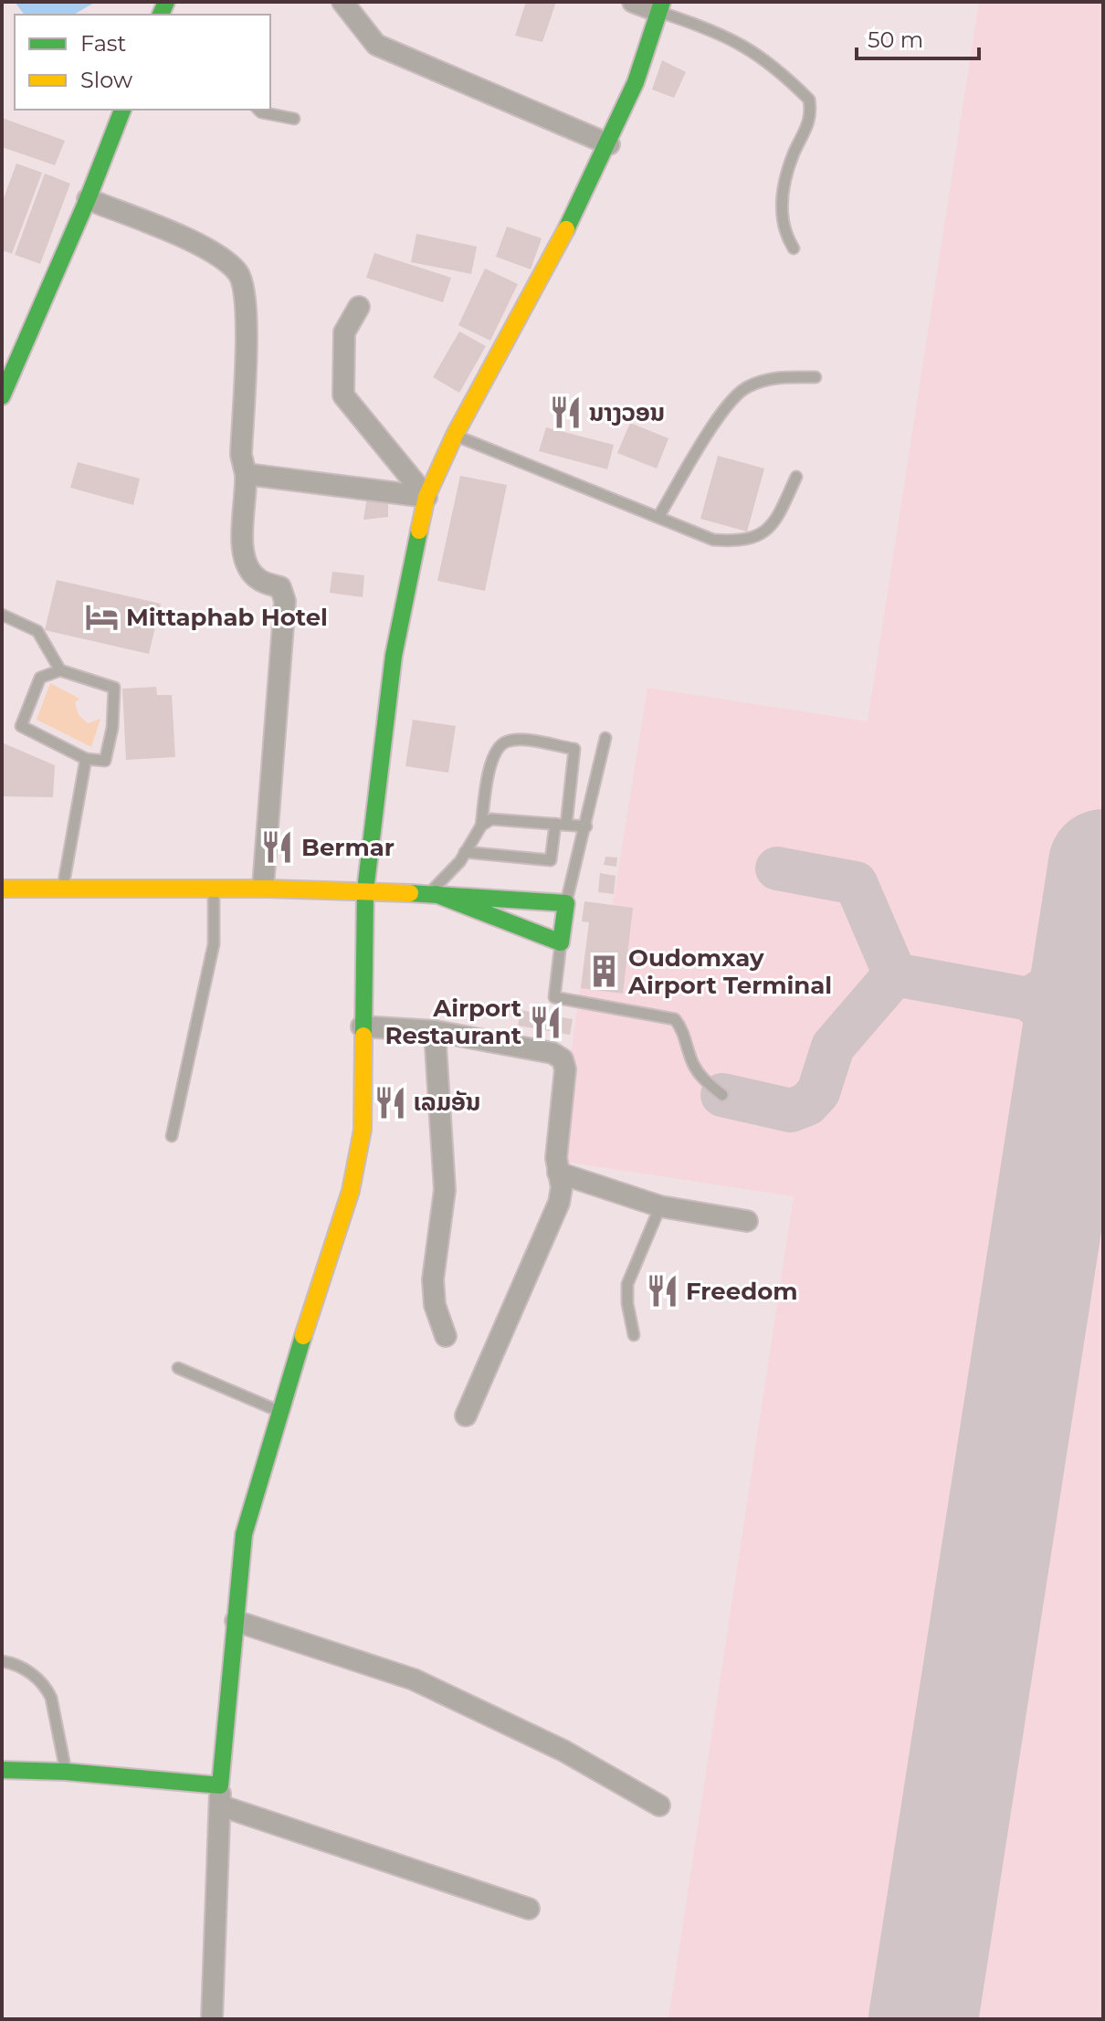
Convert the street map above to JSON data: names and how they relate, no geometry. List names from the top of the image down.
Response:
{
  "places": {
    "restaurant": [
      "ນາງວອນ",
      "Bermar",
      "Airport Restaurant",
      "ເລມອັນ",
      "Freedom"
    ],
    "hotel": ["Mittaphab Hotel"],
    "building": ["Oudomxay Airport Terminal"]
  },
  "legend": ["Fast", "Slow"],
  "scale_bar": "50 m"
}
